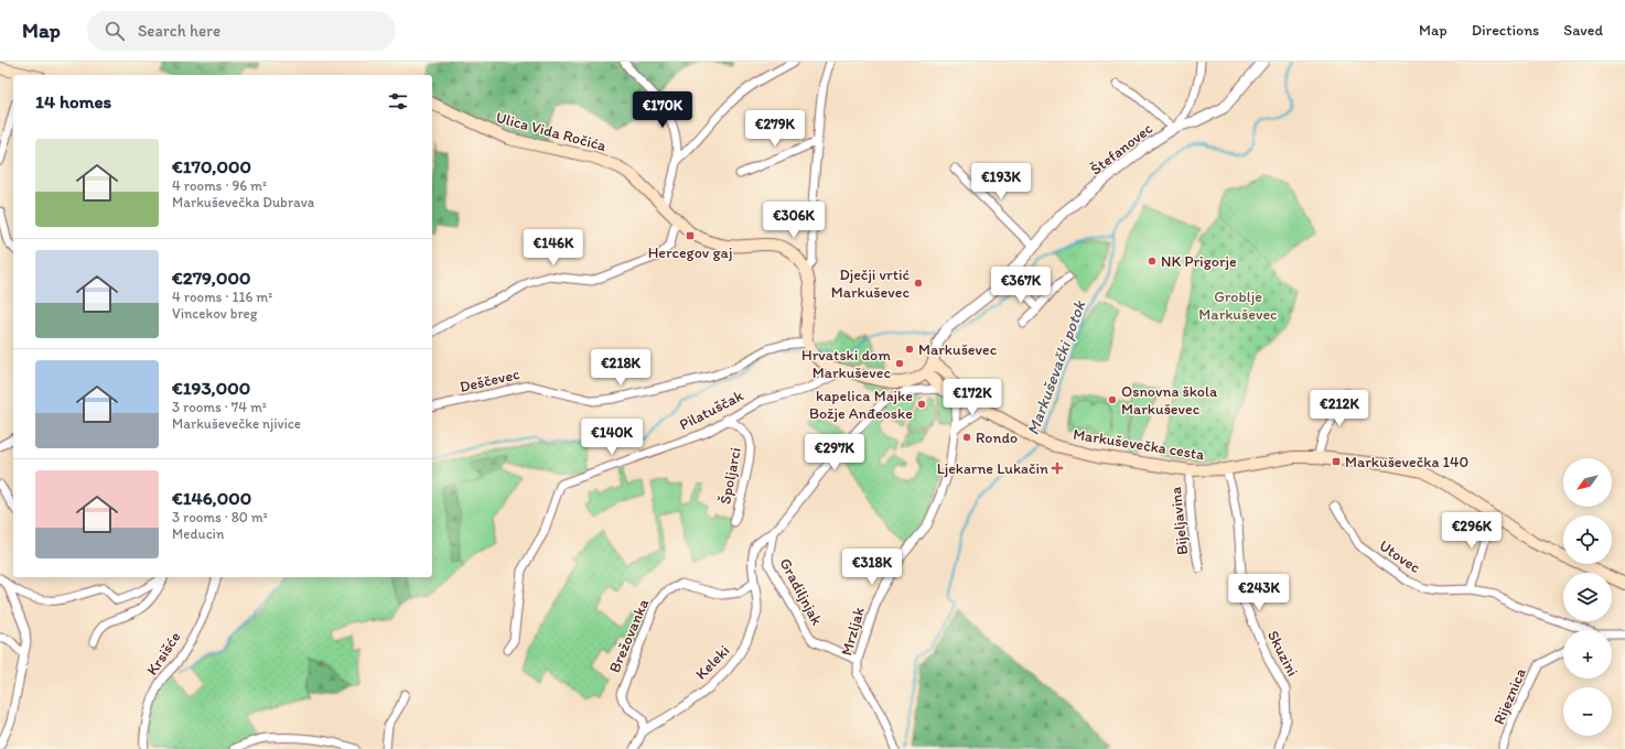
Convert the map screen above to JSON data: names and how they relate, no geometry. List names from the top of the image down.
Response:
{
  "streets": {
    "main road": ["Ulica Vida Ročića", "Markuševečka cesta"],
    "street": [
      "Štefanovec",
      "Deščevec",
      "Pilatuščak",
      "Špoljarci",
      "Bijeljavina",
      "Utovec",
      "Gradiljnjak",
      "Mrzljak",
      "Brežovanka",
      "Krsišće",
      "Skuzini",
      "Keleki",
      "Rijeznica"
    ]
  },
  "crossings": [
    ["Pilatuščak", "Špoljarci"],
    ["Markuševečka cesta", "Bijeljavina"],
    ["Markuševečka cesta", "Mrzljak"],
    ["Markuševečka cesta", "Skuzini"],
    ["Gradiljnjak", "Mrzljak"],
    ["Brežovanka", "Keleki"]
  ],
  "water": ["Markuševački potok"],
  "parks": ["Groblje Markuševec"],
  "places": {
    "transit": ["Hercegov gaj", "Markuševečka 140"],
    "other": [
      "NK Prigorje",
      "Dječji vrtić Markuševec",
      "Markuševec",
      "Hrvatski dom Markuševec",
      "Osnovna škola Markuševec",
      "kapelica Majke Božje Anđeoske",
      "Rondo"
    ],
    "health": ["Ljekarne Lukačin"]
  },
  "north": "bottom left",
  "page": {
    "header": "Map",
    "search": "Search here",
    "nav": ["Map", "Directions", "Saved"],
    "heading": "14 homes",
    "price": [
      "€170K",
      "€279K",
      "€193K",
      "€306K",
      "€146K",
      "€367K",
      "€218K",
      "€172K",
      "€212K",
      "€140K",
      "€297K",
      "€296K",
      "€318K",
      "€243K"
    ],
    "list": [
      {
        "name": "€170,000",
        "note": "4 rooms · 96 m² · Markuševečka Dubrava"
      },
      {
        "name": "€279,000",
        "note": "4 rooms · 116 m² · Vincekov breg"
      },
      {
        "name": "€193,000",
        "note": "3 rooms · 74 m² · Markuševečke njivice"
      },
      {
        "name": "€146,000",
        "note": "3 rooms · 80 m² · Meducin"
      }
    ],
    "map_buttons": ["+", "−"]
  }
}
